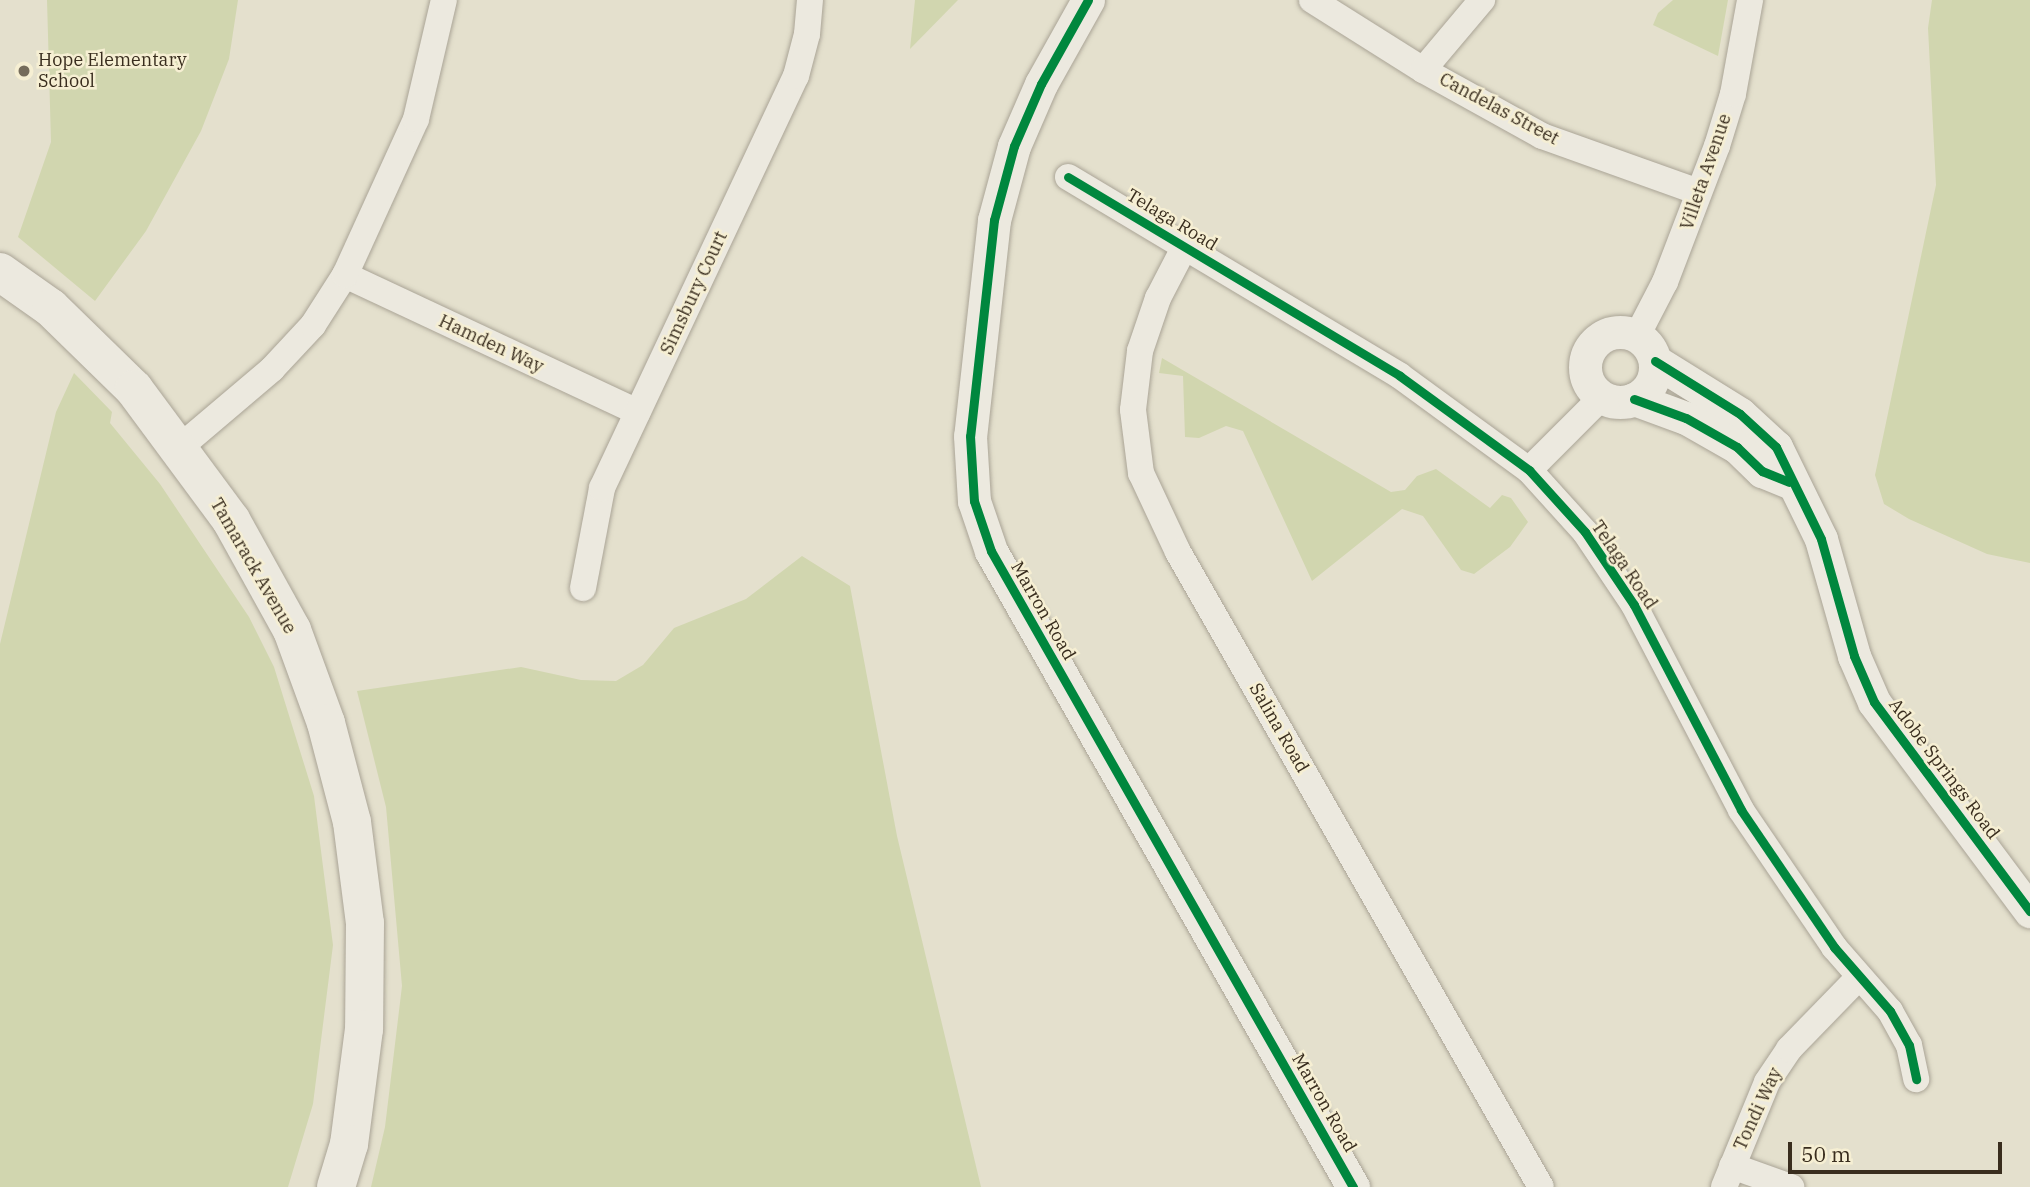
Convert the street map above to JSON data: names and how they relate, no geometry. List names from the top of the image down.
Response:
{
  "streets": {
    "main road": ["Tamarack Avenue"],
    "street": [
      "Candelas Street",
      "Villeta Avenue",
      "Telaga Road",
      "Simsbury Court",
      "Hamden Way",
      "Marron Road",
      "Salina Road",
      "Adobe Springs Road",
      "Tondi Way"
    ]
  },
  "crossings": [
    ["Candelas Street", "Villeta Avenue"],
    ["Villeta Avenue", "Adobe Springs Road"],
    ["Telaga Road", "Salina Road"],
    ["Telaga Road", "Tondi Way"],
    ["Simsbury Court", "Hamden Way"]
  ],
  "places": ["Hope Elementary School"],
  "scale_bar": "50 m"
}
